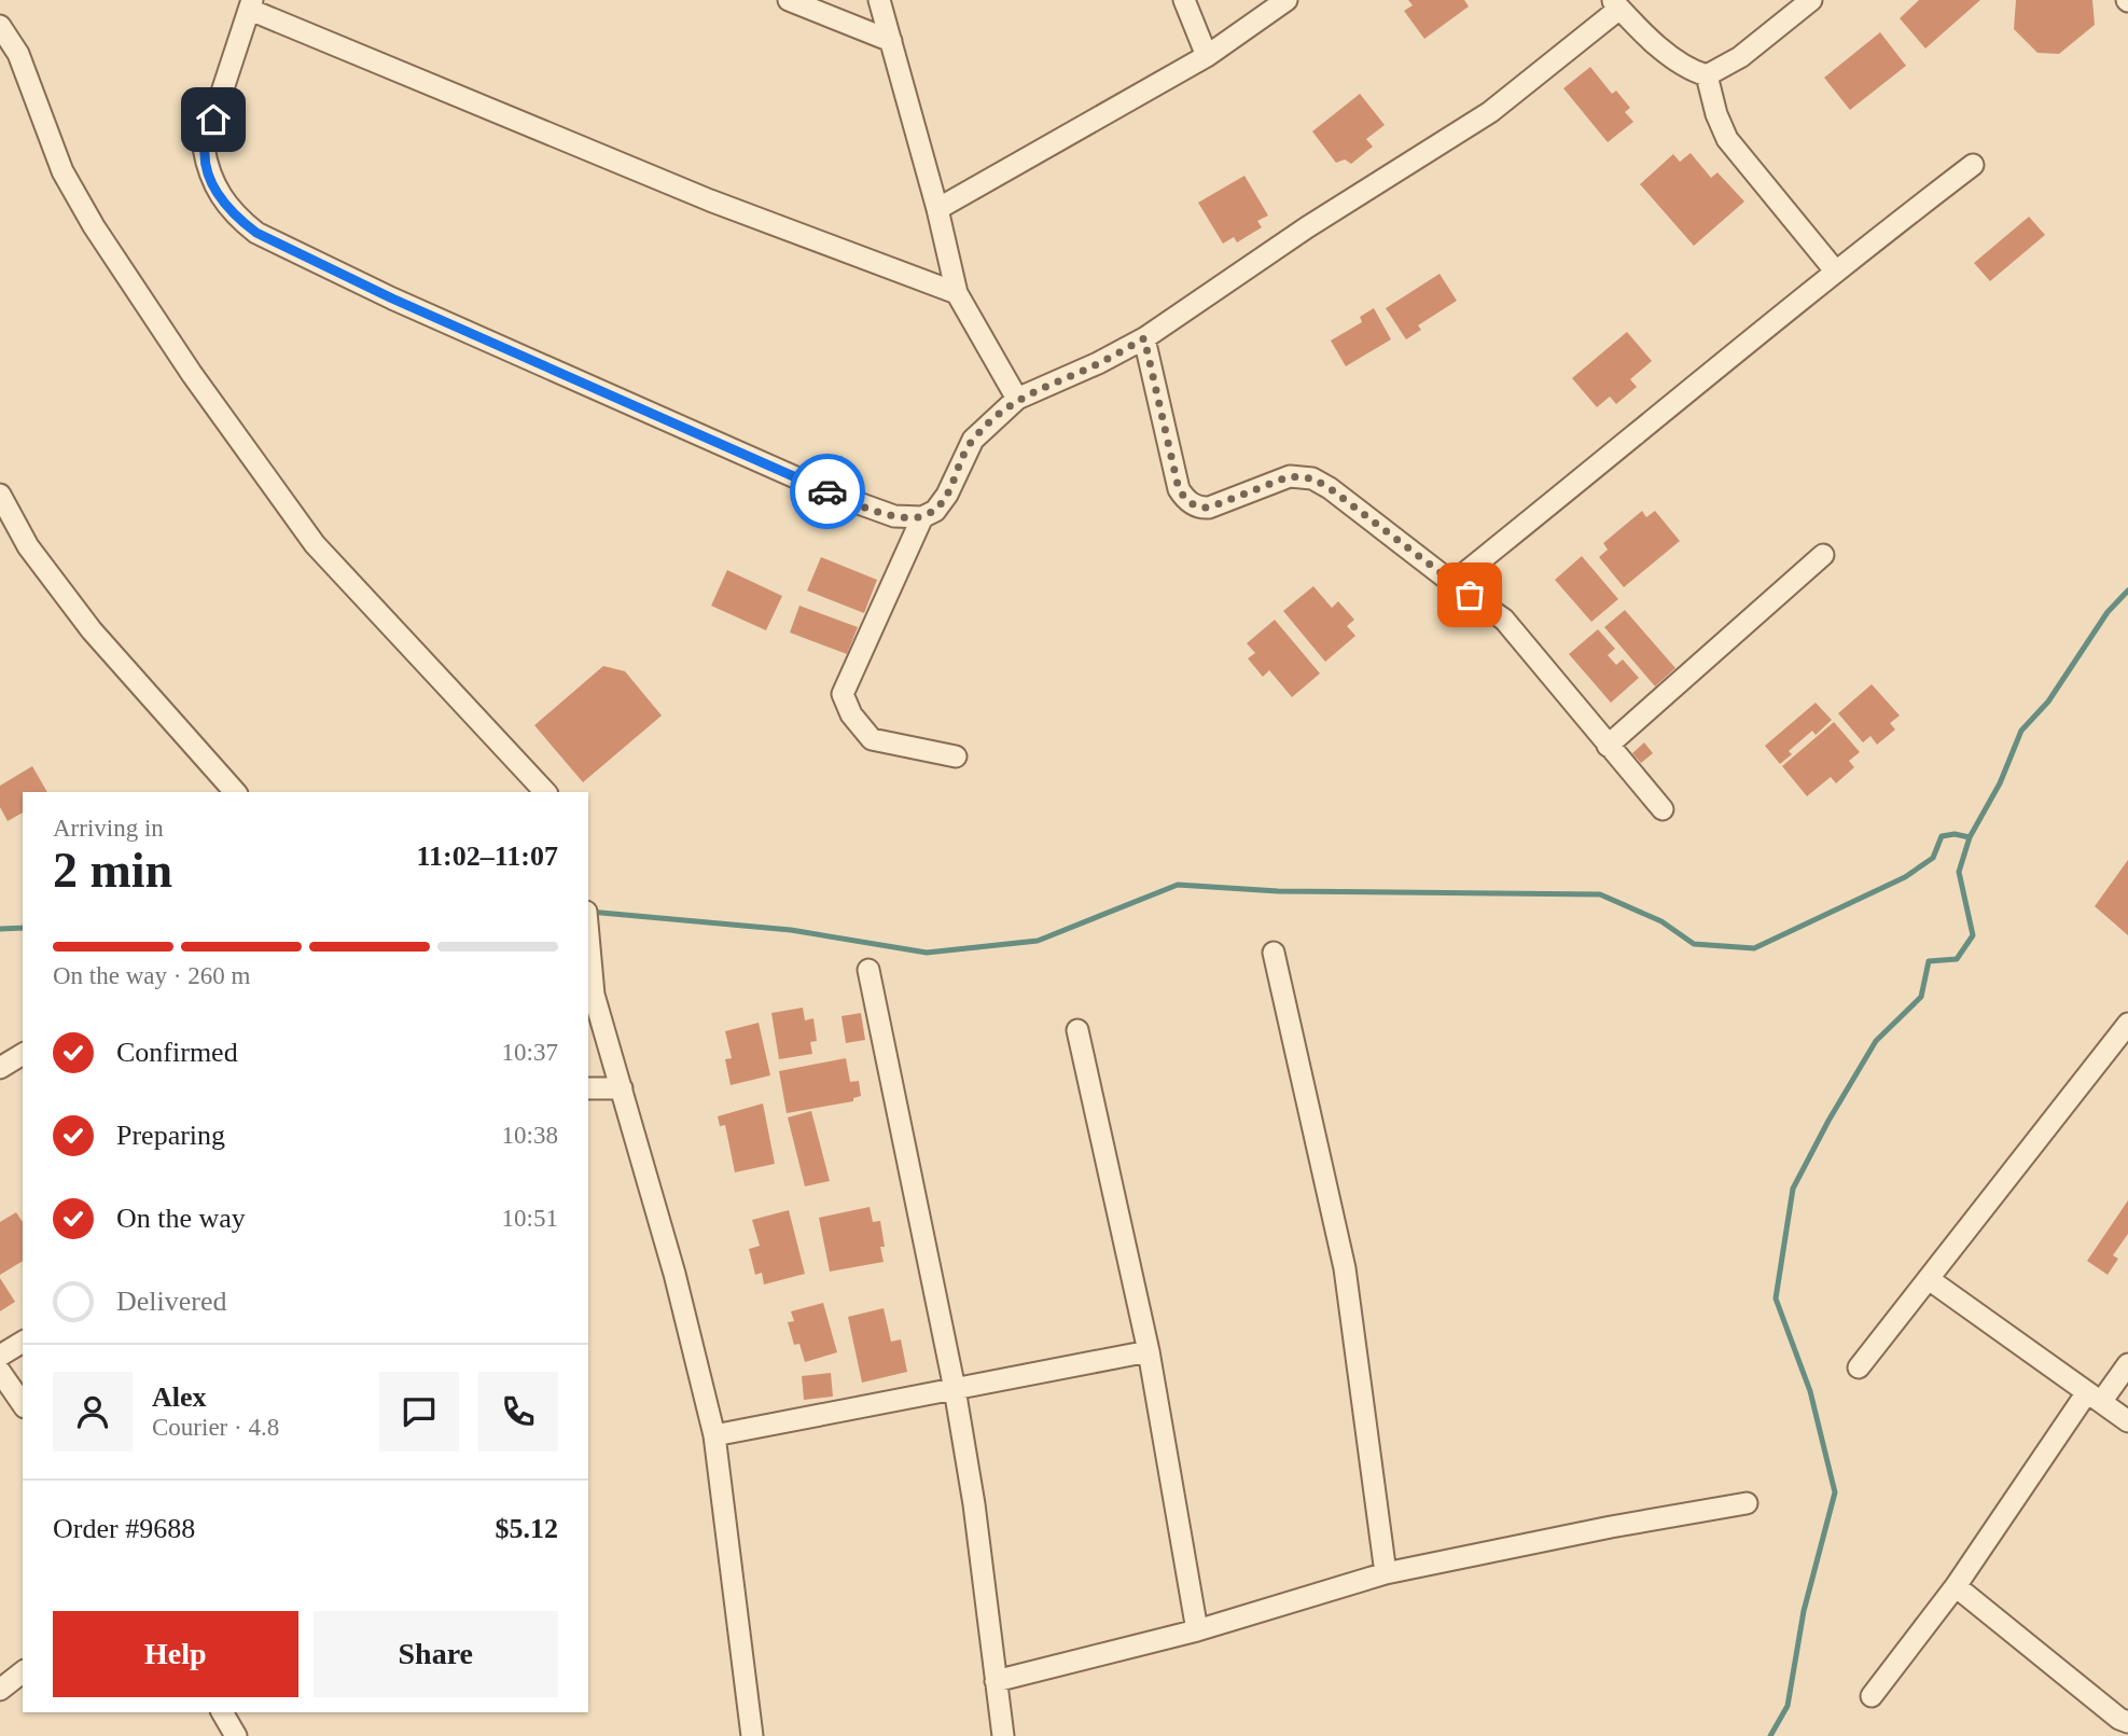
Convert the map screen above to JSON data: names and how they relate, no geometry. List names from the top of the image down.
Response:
{
  "page": {
    "heading": ["2 min", "Arriving in", "11:02–11:07"],
    "panel": [
      "Alex",
      "Courier · 4.8",
      "Order #9688",
      "$5.12"
    ],
    "bar": "On the way · 260 m",
    "list": [
      ["Confirmed", "10:37"],
      ["Preparing", "10:38"],
      ["On the way", "10:51"],
      "Delivered"
    ],
    "buttons": ["Help", "Share"]
  }
}
